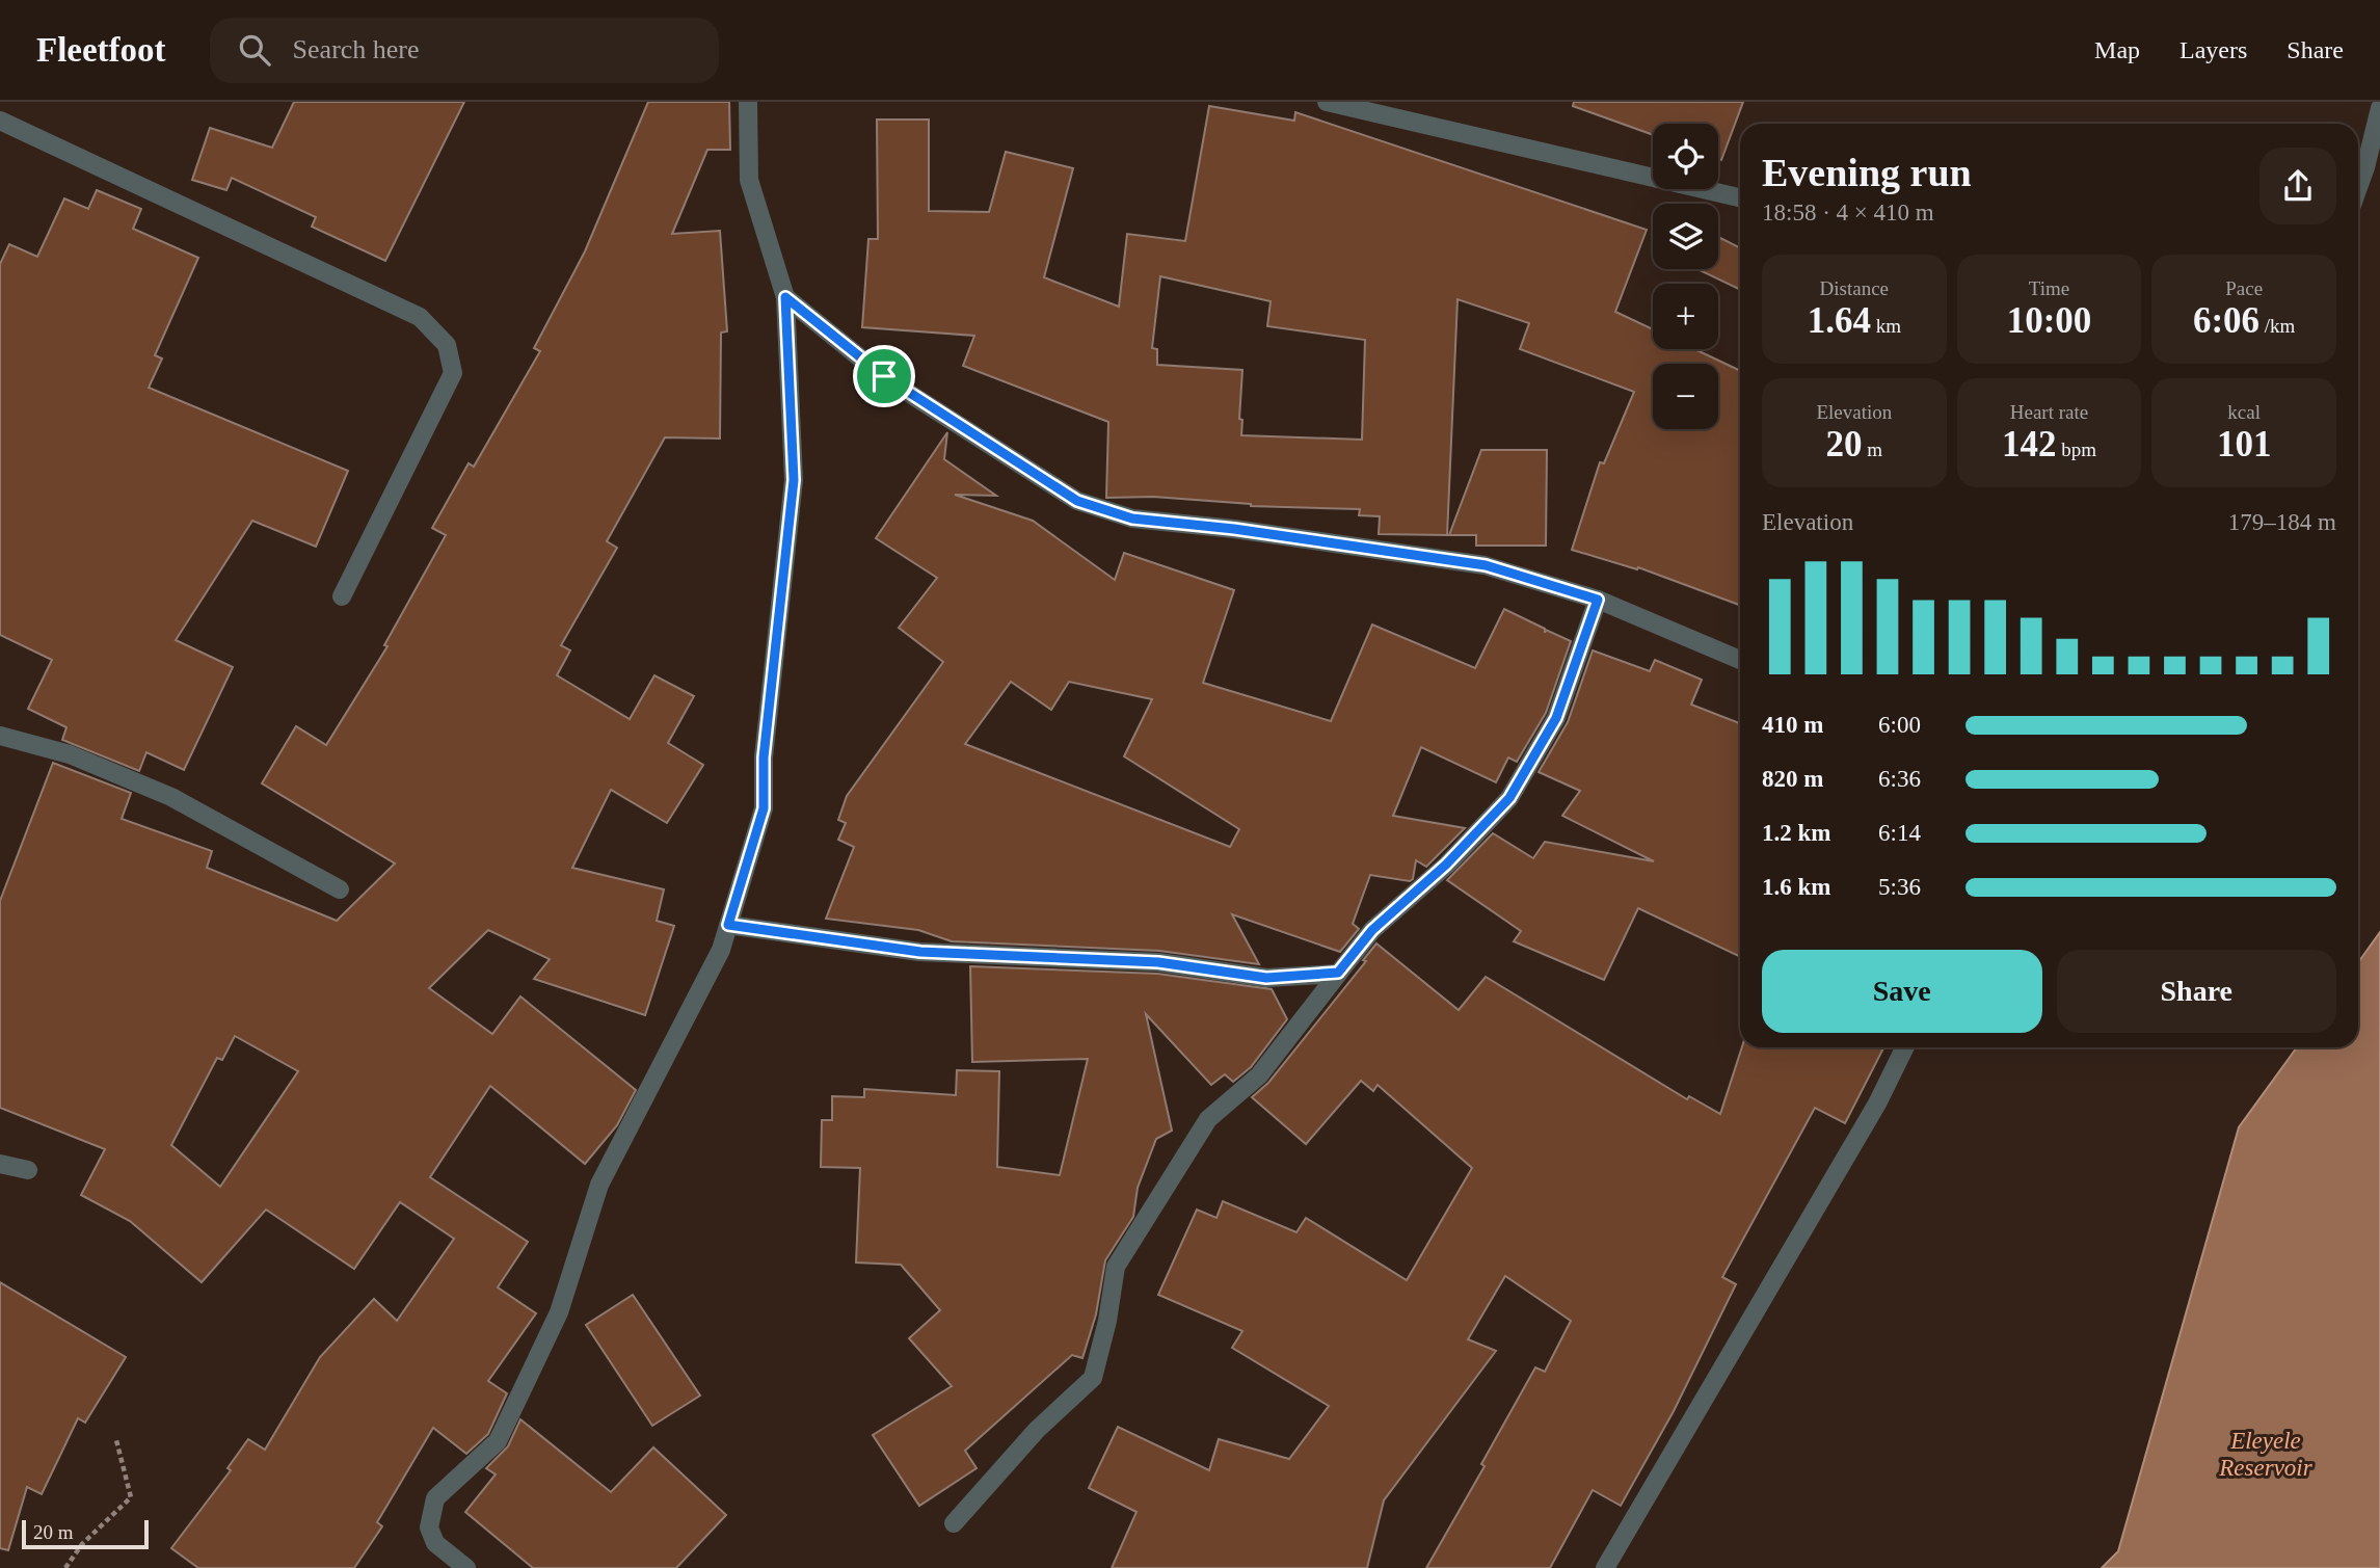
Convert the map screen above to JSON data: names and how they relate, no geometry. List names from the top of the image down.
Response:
{
  "water": ["Eleyele Reservoir"],
  "scale_bar": "20 m",
  "page": {
    "header": "Fleetfoot",
    "search": "Search here",
    "nav": ["Map", "Layers", "Share"],
    "map_buttons": ["+", "−"],
    "heading": ["Evening run", "18:58 · 4 × 410 m"],
    "stats": [
      ["Distance", "1.64 km"],
      ["Time", "10:00"],
      ["Pace", "6:06 /km"],
      ["Elevation", "20 m"],
      ["Heart rate", "142 bpm"],
      ["kcal", "101"]
    ],
    "chart": ["Elevation", "179–184 m"],
    "list": [
      {
        "name": "410 m",
        "note": "6:00"
      },
      {
        "name": "820 m",
        "note": "6:36"
      },
      {
        "name": "1.2 km",
        "note": "6:14"
      },
      {
        "name": "1.6 km",
        "note": "5:36"
      }
    ],
    "buttons": ["Save", "Share"],
    "scale": "20 m"
  }
}
